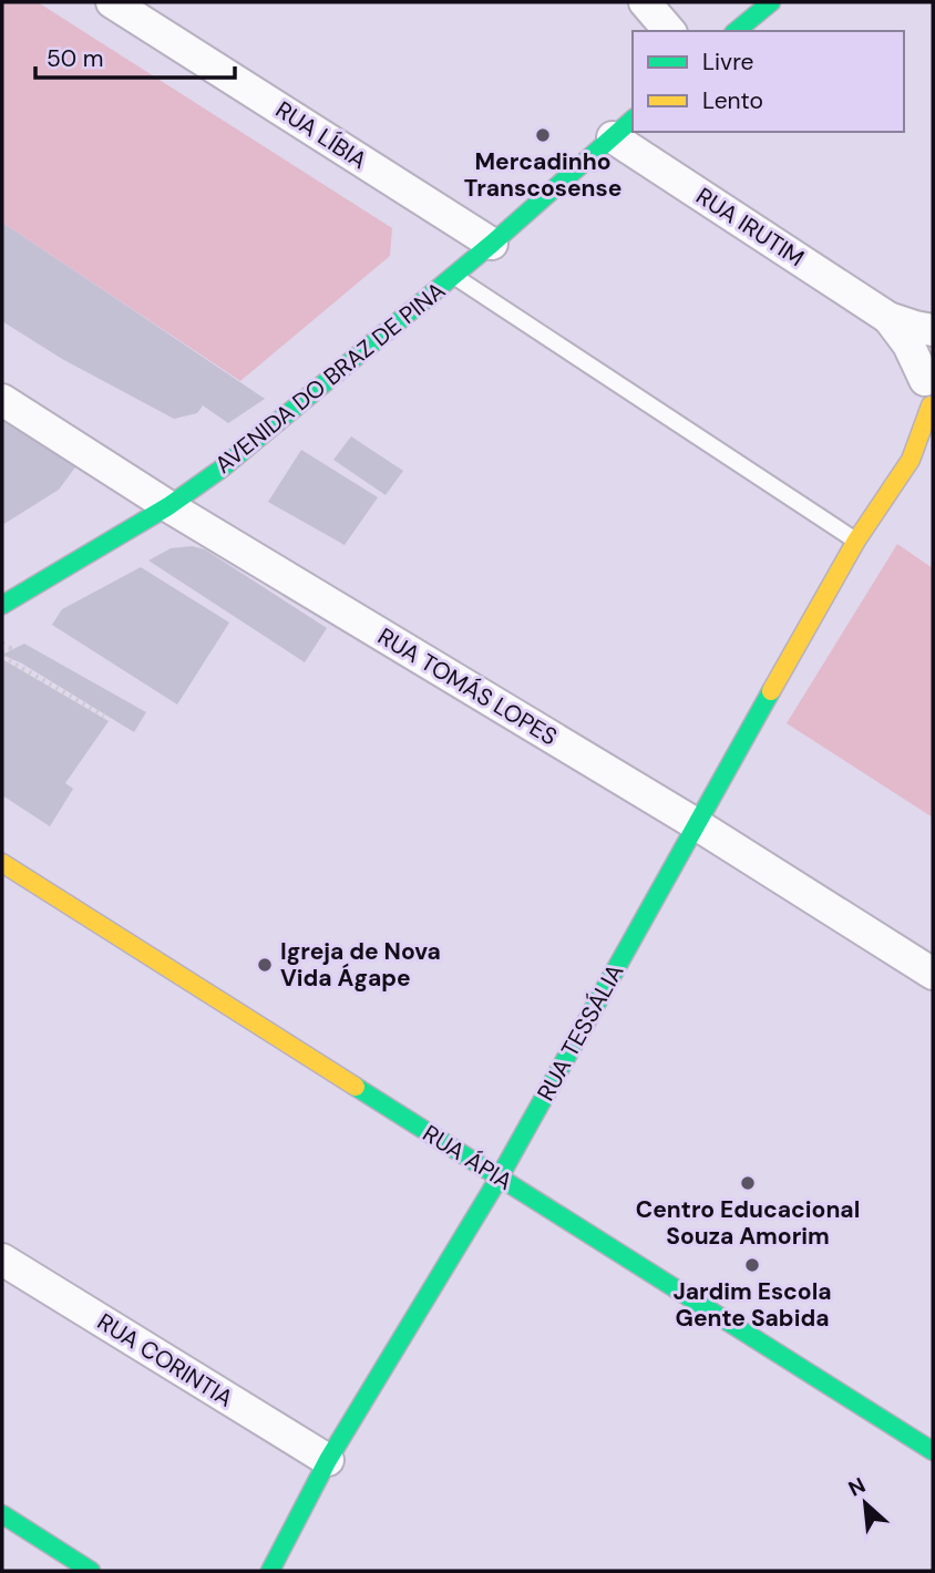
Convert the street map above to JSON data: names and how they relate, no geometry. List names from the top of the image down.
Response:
{
  "streets": {
    "street": [
      "RUA LÍBIA",
      "RUA IRUTIM",
      "AVENIDA DO BRAZ DE PINA",
      "RUA TOMÁS LOPES",
      "RUA TESSÁLIA",
      "RUA ÁPIA",
      "RUA CORINTIA"
    ]
  },
  "crossings": [
    ["RUA LÍBIA", "AVENIDA DO BRAZ DE PINA"],
    ["RUA IRUTIM", "AVENIDA DO BRAZ DE PINA"],
    ["RUA IRUTIM", "RUA TESSÁLIA"],
    ["AVENIDA DO BRAZ DE PINA", "RUA TOMÁS LOPES"],
    ["RUA TOMÁS LOPES", "RUA TESSÁLIA"],
    ["RUA TESSÁLIA", "RUA ÁPIA"],
    ["RUA TESSÁLIA", "RUA CORINTIA"]
  ],
  "places": [
    "Mercadinho Transcosense",
    "Igreja de Nova Vida Ágape",
    "Centro Educacional Souza Amorim",
    "Jardim Escola Gente Sabida"
  ],
  "legend": ["Livre", "Lento"],
  "scale_bar": "50 m",
  "north": "top left"
}
